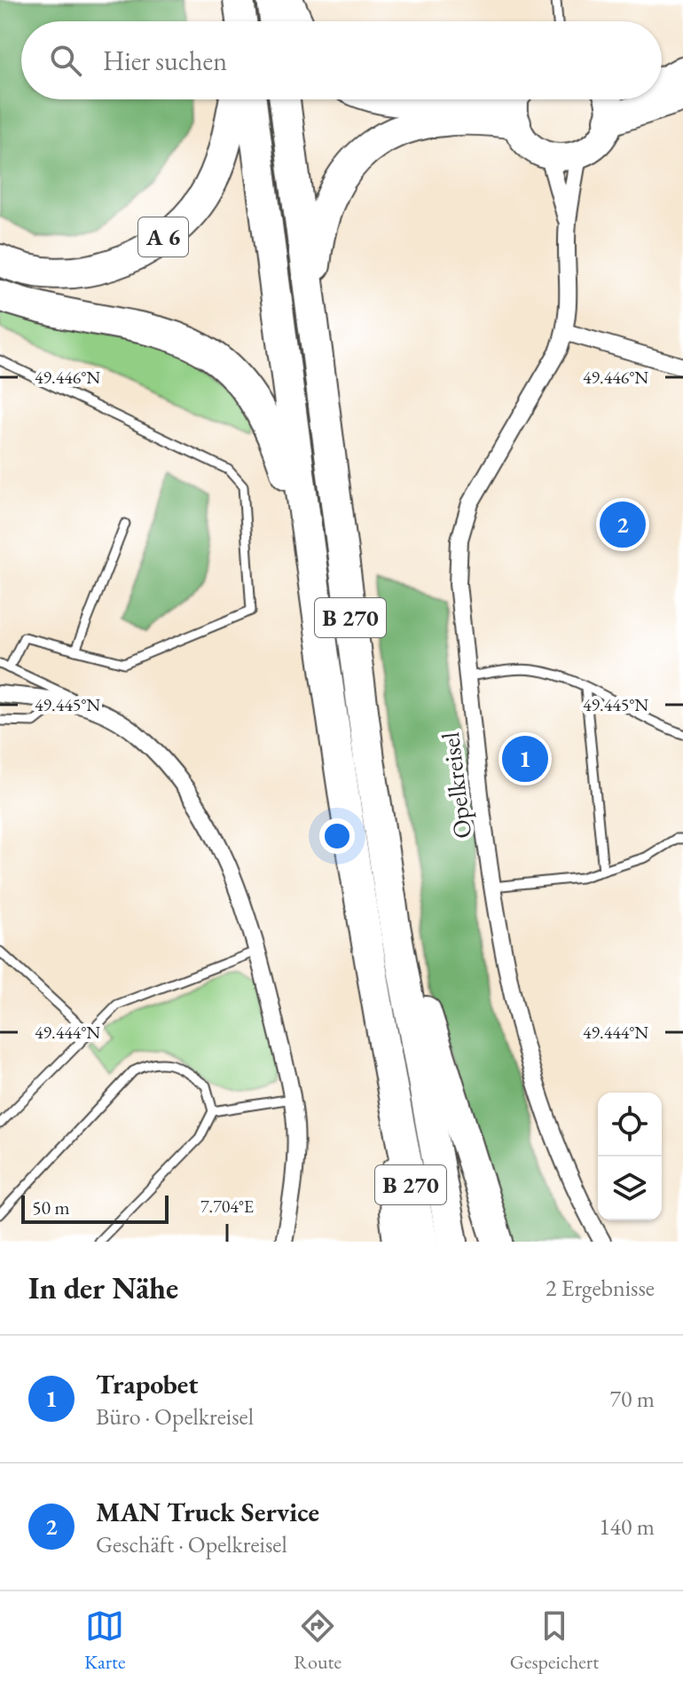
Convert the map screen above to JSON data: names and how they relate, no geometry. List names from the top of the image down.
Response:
{
  "streets": {
    "highway": ["A 6", "B 270"],
    "street": ["Opelkreisel"]
  },
  "scale_bar": "50 m",
  "page": {
    "search": "Hier suchen",
    "pins": ["2", "1"],
    "scale": "50 m",
    "heading": ["In der Nähe", "2 Ergebnisse"],
    "list": [
      {
        "mark": "1",
        "name": "Trapobet",
        "note": "Büro · Opelkreisel",
        "value": "70 m"
      },
      {
        "mark": "2",
        "name": "MAN Truck Service",
        "note": "Geschäft · Opelkreisel",
        "value": "140 m"
      }
    ],
    "nav": ["Karte", "Route", "Gespeichert"]
  },
  "coordinates": [
    "49.446°N",
    "49.445°N",
    "49.444°N",
    "7.704°E"
  ]
}
